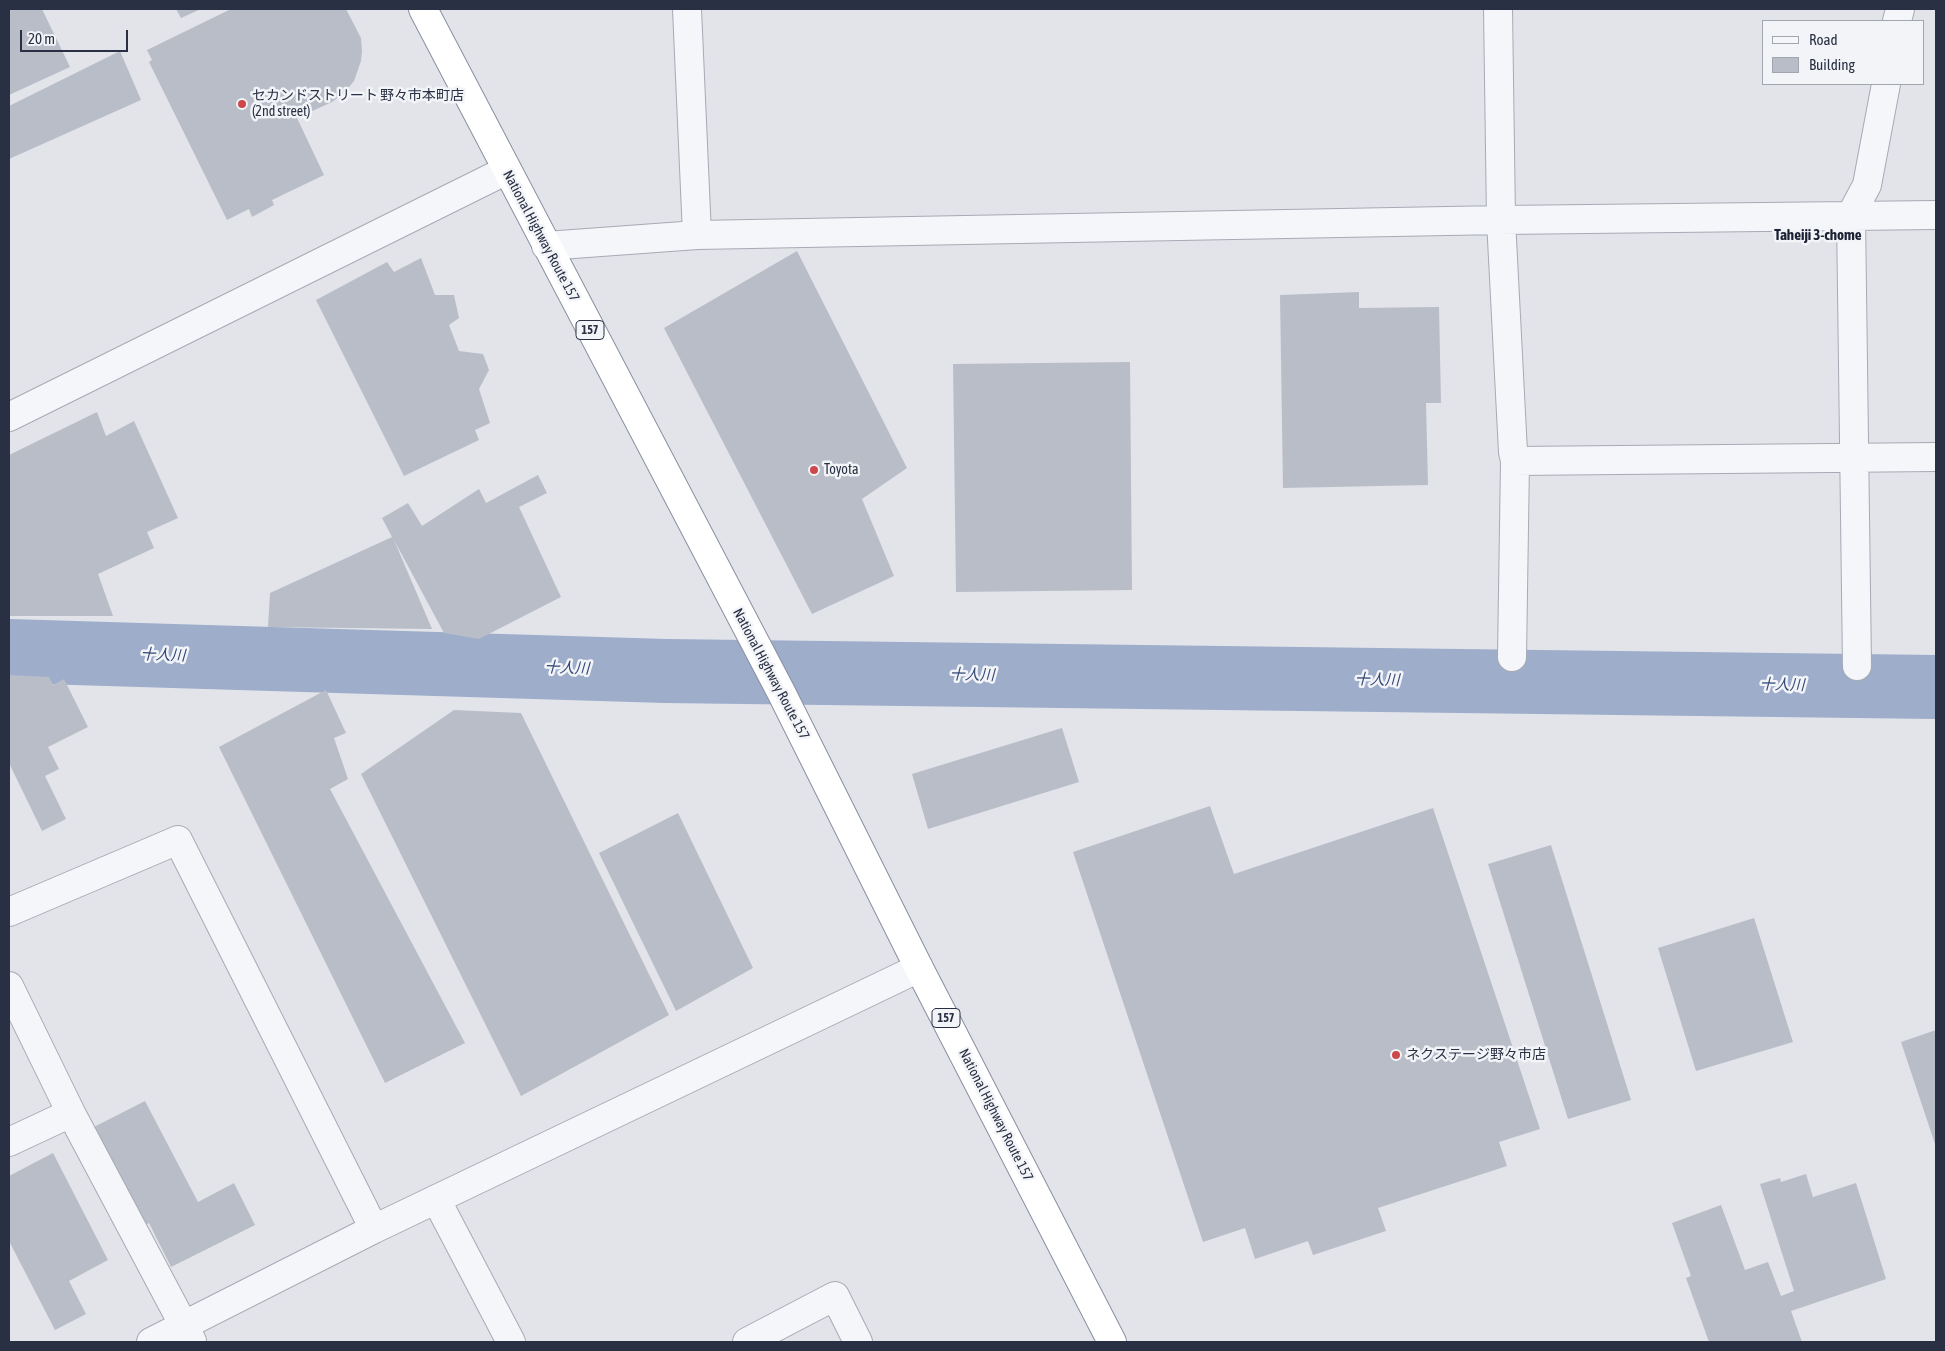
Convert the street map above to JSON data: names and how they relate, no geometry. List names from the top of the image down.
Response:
{
  "streets": {
    "highway": ["National Highway Route 157", "157"]
  },
  "districts": ["Taheiji 3-chome"],
  "water": ["十人川"],
  "places": ["セカンドストリート 野々市本町店 (2nd street)", "Toyota", "ネクステージ野々市店"],
  "legend": ["Road", "Building"],
  "scale_bar": "20 m"
}
